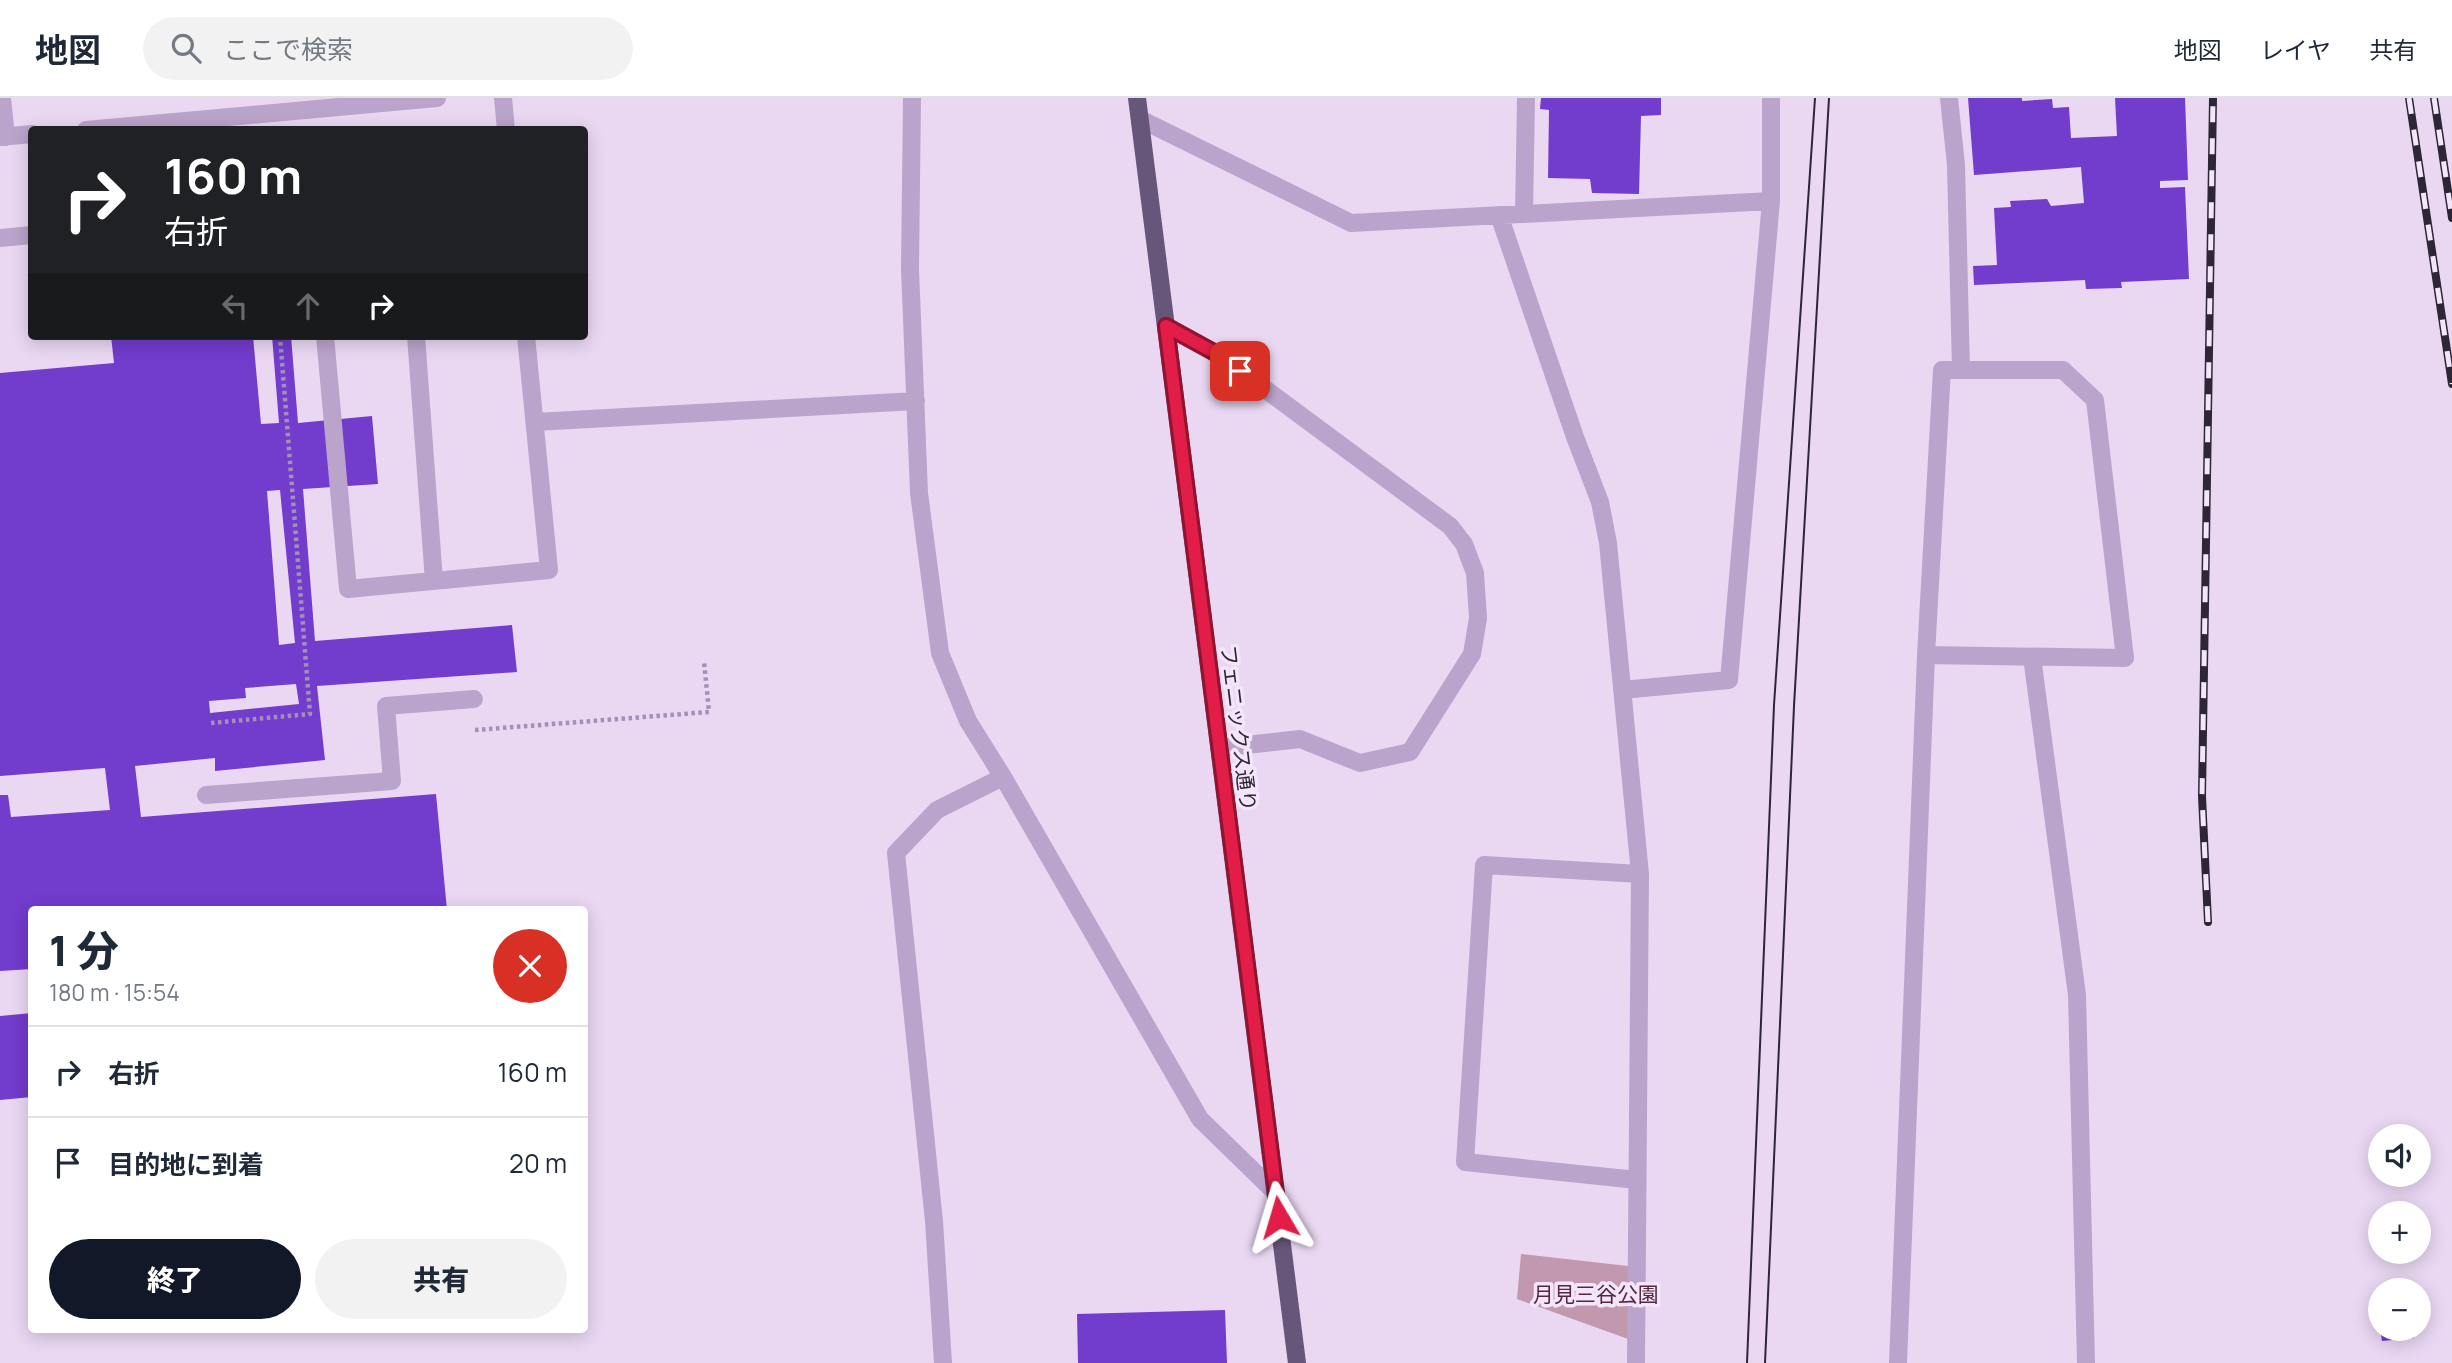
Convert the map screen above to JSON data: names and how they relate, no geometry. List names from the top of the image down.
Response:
{
  "streets": {
    "main road": ["フェニックス通り"]
  },
  "parks": ["月見三谷公園"],
  "page": {
    "header": "地図",
    "search": "ここで検索",
    "nav": ["地図", "レイヤ", "共有"],
    "turn": ["160 m", "右折"],
    "heading": ["1 分", "180 m · 15:54"],
    "list": [
      {
        "name": "右折",
        "value": "160 m"
      },
      {
        "name": "目的地に到着",
        "value": "20 m"
      }
    ],
    "map_buttons": ["+", "−"],
    "buttons": ["終了", "共有"]
  }
}
